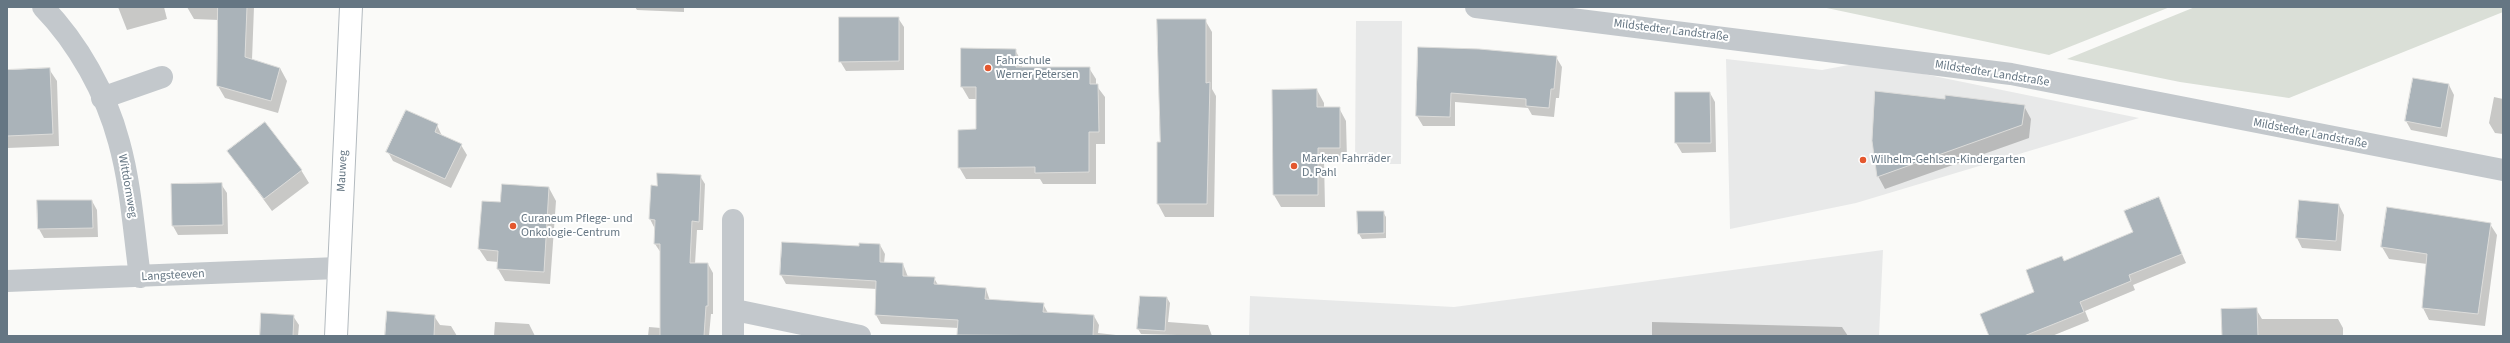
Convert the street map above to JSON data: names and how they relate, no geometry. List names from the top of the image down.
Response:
{
  "streets": {
    "street": [
      "Mildstedter Landstraße",
      "Mauweg",
      "Wittdornweg",
      "Langsteeven"
    ]
  },
  "crossings": [
    ["Mauweg", "Langsteeven"],
    ["Wittdornweg", "Langsteeven"]
  ],
  "places": [
    "Fahrschule Werner Petersen",
    "Wilhelm-Gehlsen-Kindergarten",
    "Marken Fahrräder D. Pahl",
    "Curaneum Pflege- und Onkologie-Centrum"
  ]
}
